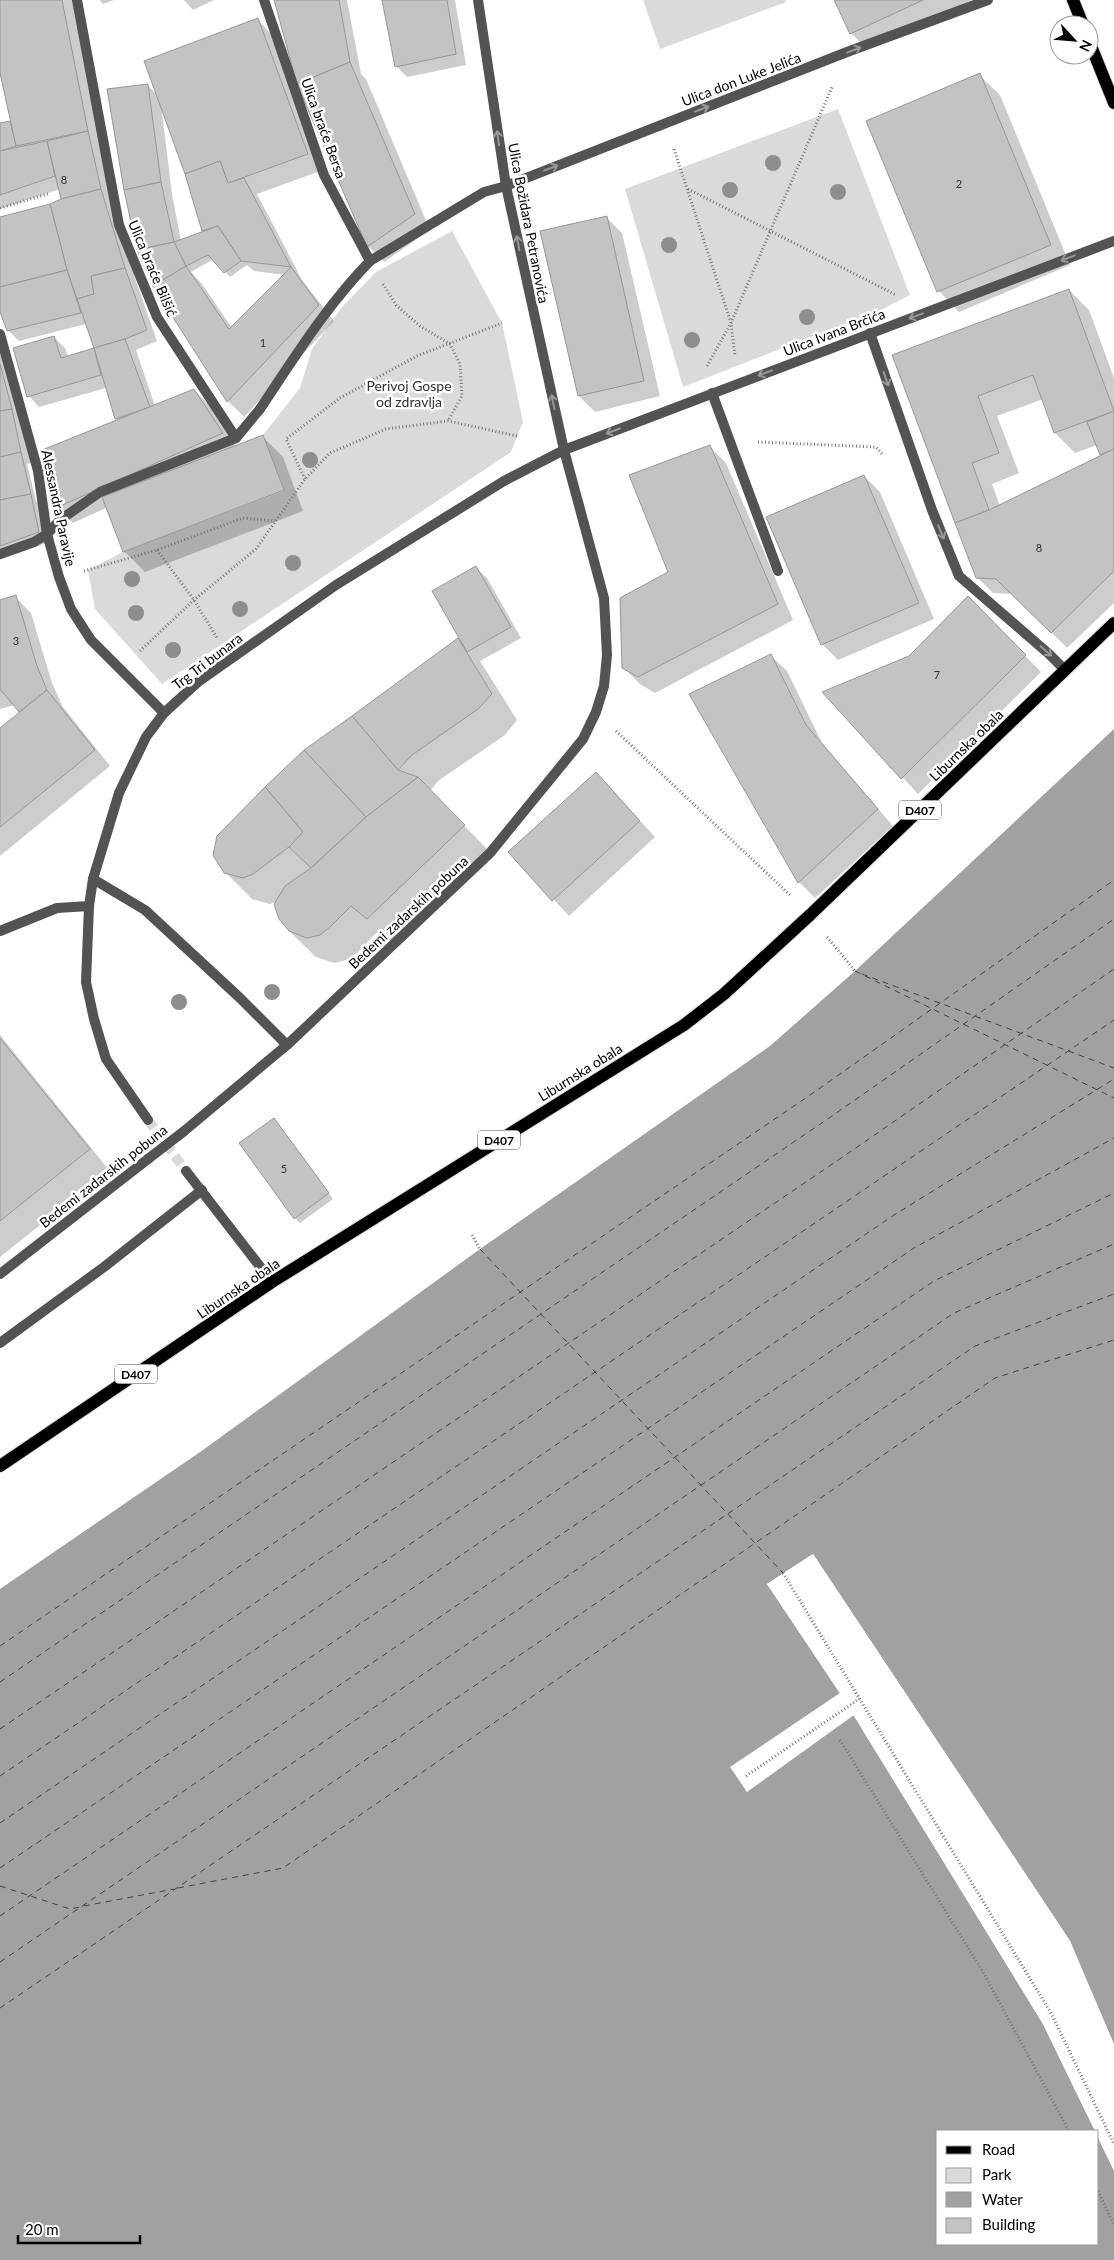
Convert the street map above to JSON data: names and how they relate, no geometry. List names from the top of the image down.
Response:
{
  "streets": {
    "main road": ["Liburnska obala", "D407"],
    "street": [
      "Ulica don Luke Jelića",
      "Ulica braće Bersa",
      "Ulica Božidara Petranovića",
      "Ulica braće Bilšić",
      "Ulica Ivana Brčića",
      "Alessandra Paravije",
      "Trg Tri bunara",
      "Bedemi zadarskih pobuna"
    ]
  },
  "crossings": [
    ["Ulica don Luke Jelića", "Ulica Božidara Petranovića"],
    ["Ulica Božidara Petranovića", "Ulica Ivana Brčića"],
    ["Ulica Božidara Petranovića", "Trg Tri bunara"],
    ["Ulica Božidara Petranovića", "Bedemi zadarskih pobuna"],
    ["Ulica Ivana Brčića", "Trg Tri bunara"],
    ["Ulica Ivana Brčića", "Bedemi zadarskih pobuna"],
    ["Alessandra Paravije", "Trg Tri bunara"],
    ["Trg Tri bunara", "Bedemi zadarskih pobuna"]
  ],
  "one_way": ["Ulica don Luke Jelića", "Ulica Božidara Petranovića", "Ulica Ivana Brčića"],
  "parks": ["Perivoj Gospe od zdravlja"],
  "house_numbers": [
    "8",
    "2",
    "1",
    "8",
    "3",
    "7",
    "5"
  ],
  "legend": [
    "Road",
    "Park",
    "Water",
    "Building"
  ],
  "scale_bar": "20 m",
  "north": "bottom right"
}
